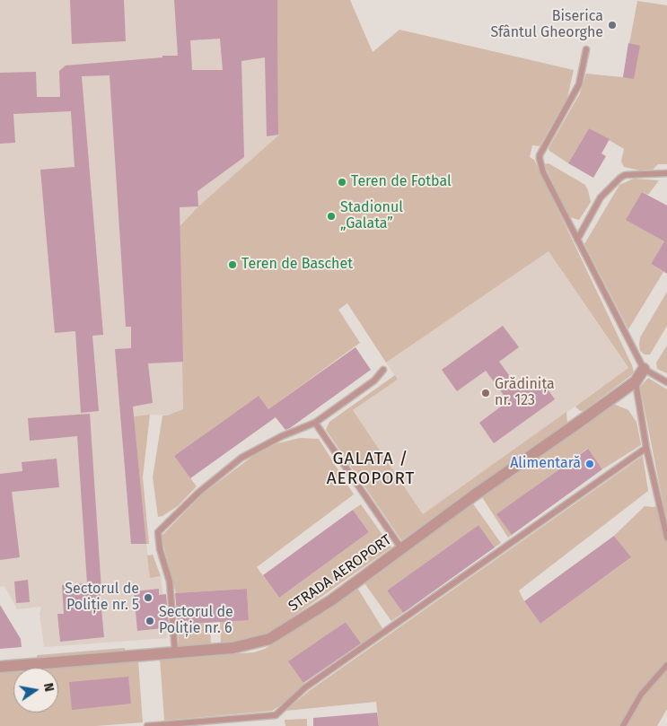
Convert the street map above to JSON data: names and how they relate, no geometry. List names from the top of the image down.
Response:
{
  "streets": {
    "street": ["STRADA AEROPORT"]
  },
  "districts": ["GALATA / AEROPORT"],
  "places": [
    "Biserica Sfântul Gheorghe",
    "Teren de Fotbal",
    "Stadionul „Galata”",
    "Teren de Baschet",
    "Grădinița nr. 123",
    "Alimentară",
    "Sectorul de Poliție nr. 5",
    "Sectorul de Poliție nr. 6"
  ],
  "north": "right"
}
